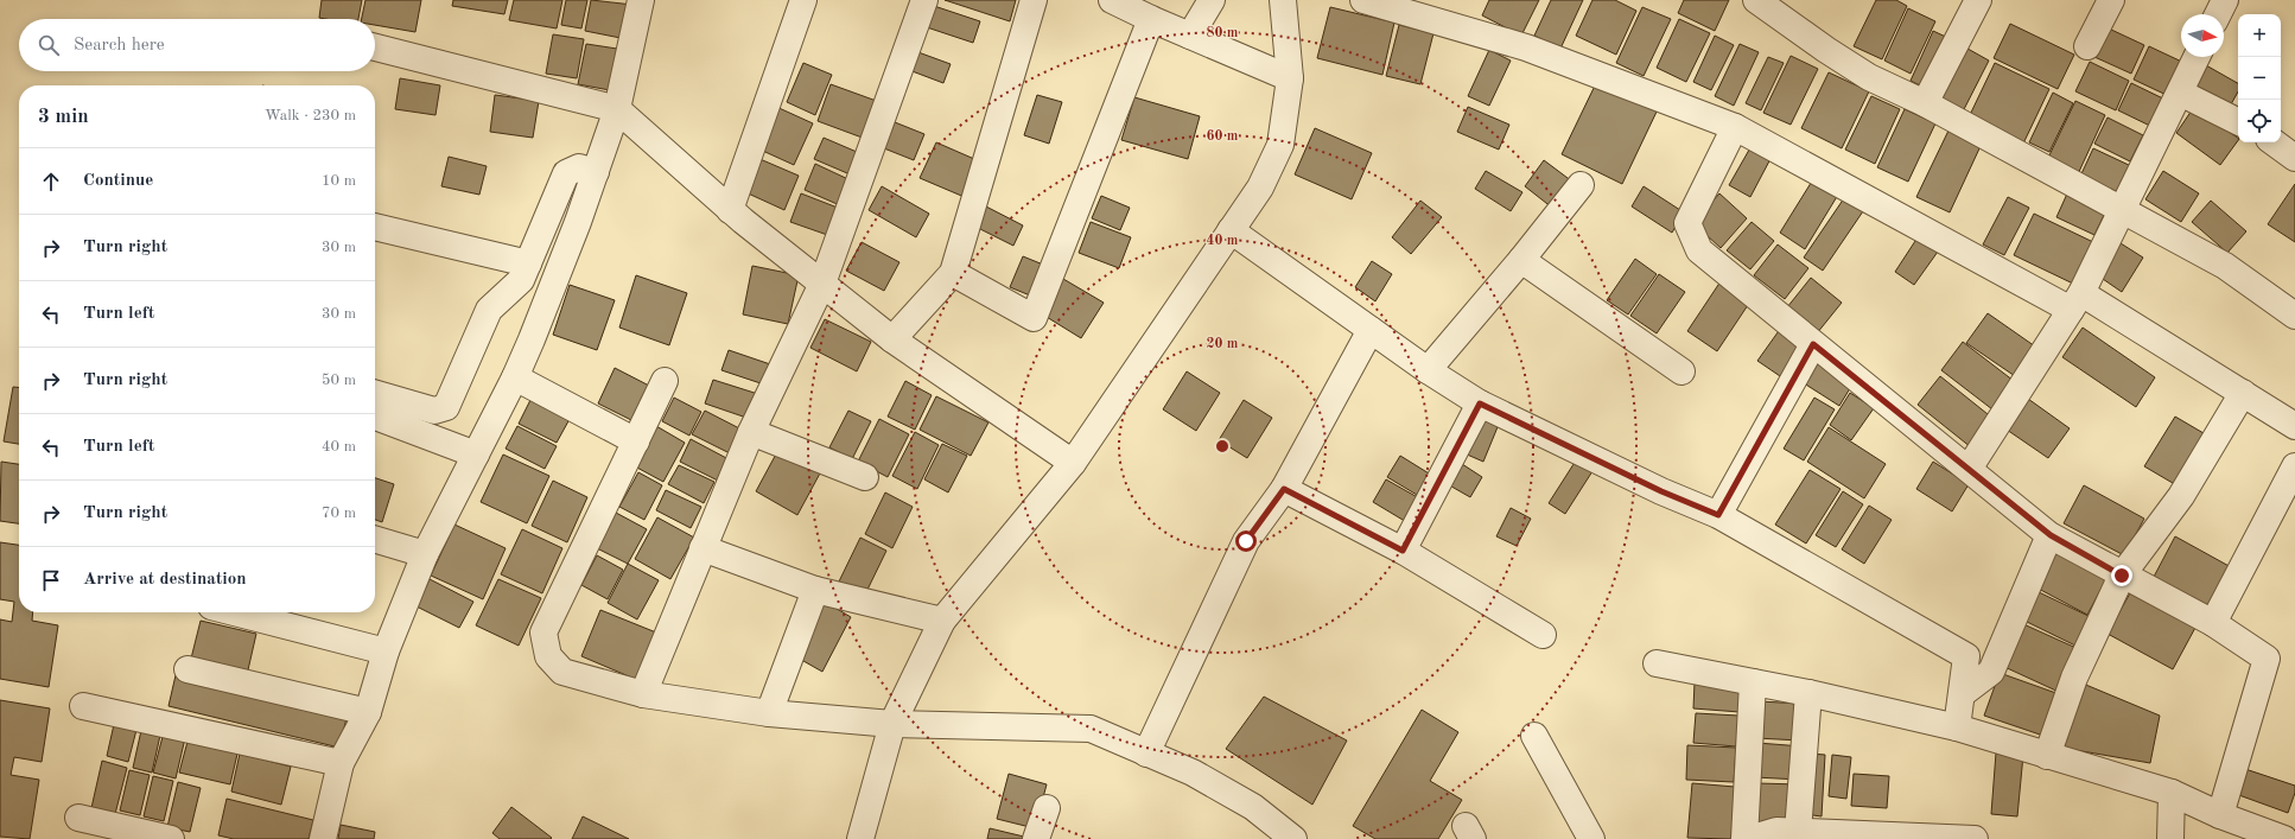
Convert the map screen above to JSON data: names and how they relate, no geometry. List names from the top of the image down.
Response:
{
  "north": "right",
  "page": {
    "map_buttons": ["+", "−"],
    "search": "Search here",
    "heading": ["3 min", "Walk · 230 m"],
    "list": [
      ["Continue", "10 m"],
      ["Turn right", "30 m"],
      ["Turn left", "30 m"],
      ["Turn right", "50 m"],
      ["Turn left", "40 m"],
      ["Turn right", "70 m"],
      "Arrive at destination"
    ]
  },
  "rings": [
    "80 m",
    "60 m",
    "40 m",
    "20 m"
  ]
}
